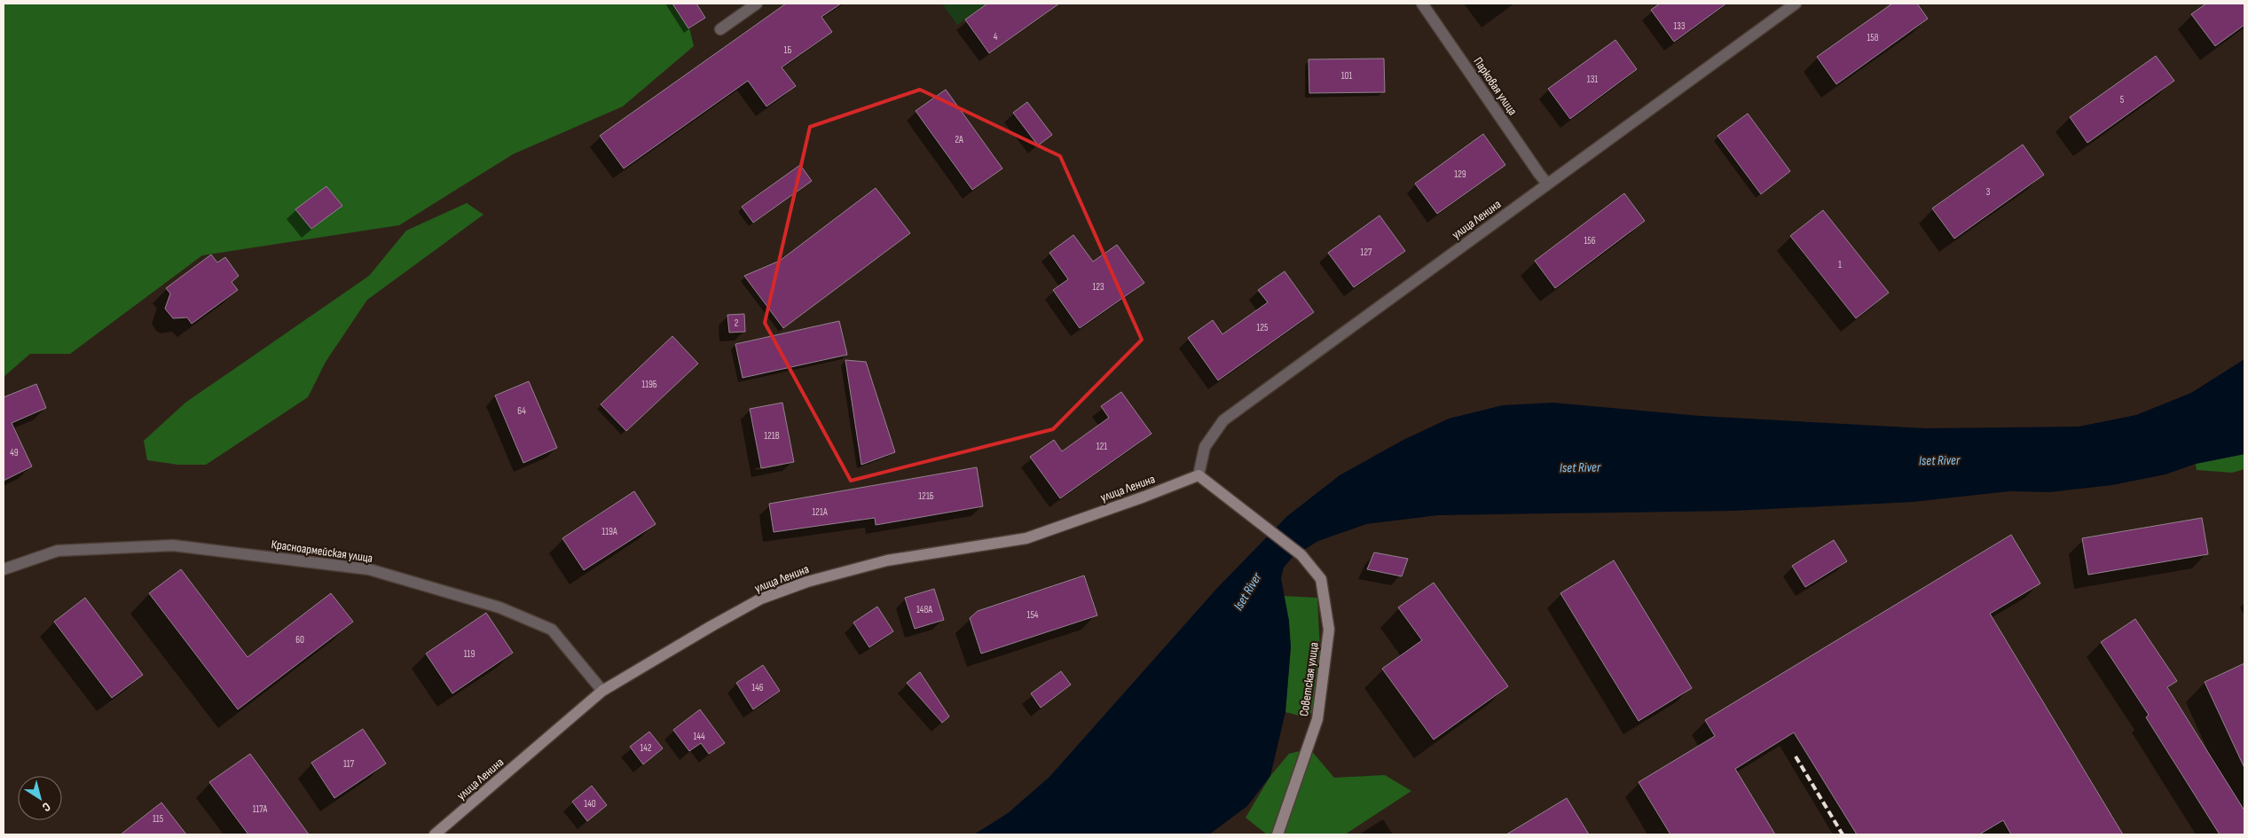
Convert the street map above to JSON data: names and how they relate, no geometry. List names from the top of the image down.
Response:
{
  "streets": {
    "street": [
      "Парковая улица",
      "улица Ленина",
      "Красноармейская улица",
      "Советская улица"
    ]
  },
  "crossings": [
    ["Парковая улица", "улица Ленина"],
    ["улица Ленина", "Красноармейская улица"],
    ["улица Ленина", "Советская улица"]
  ],
  "water": ["Iset River"],
  "house_numbers": [
    "133",
    "4",
    "158",
    "1Б",
    "101",
    "131",
    "5",
    "2А",
    "129",
    "3",
    "156",
    "127",
    "1",
    "123",
    "2",
    "125",
    "119Б",
    "64",
    "121В",
    "121",
    "49",
    "121Б",
    "121А",
    "119А",
    "148А",
    "154",
    "60",
    "119",
    "146",
    "144",
    "142",
    "117",
    "140",
    "117А",
    "115"
  ],
  "north": "bottom right"
}
